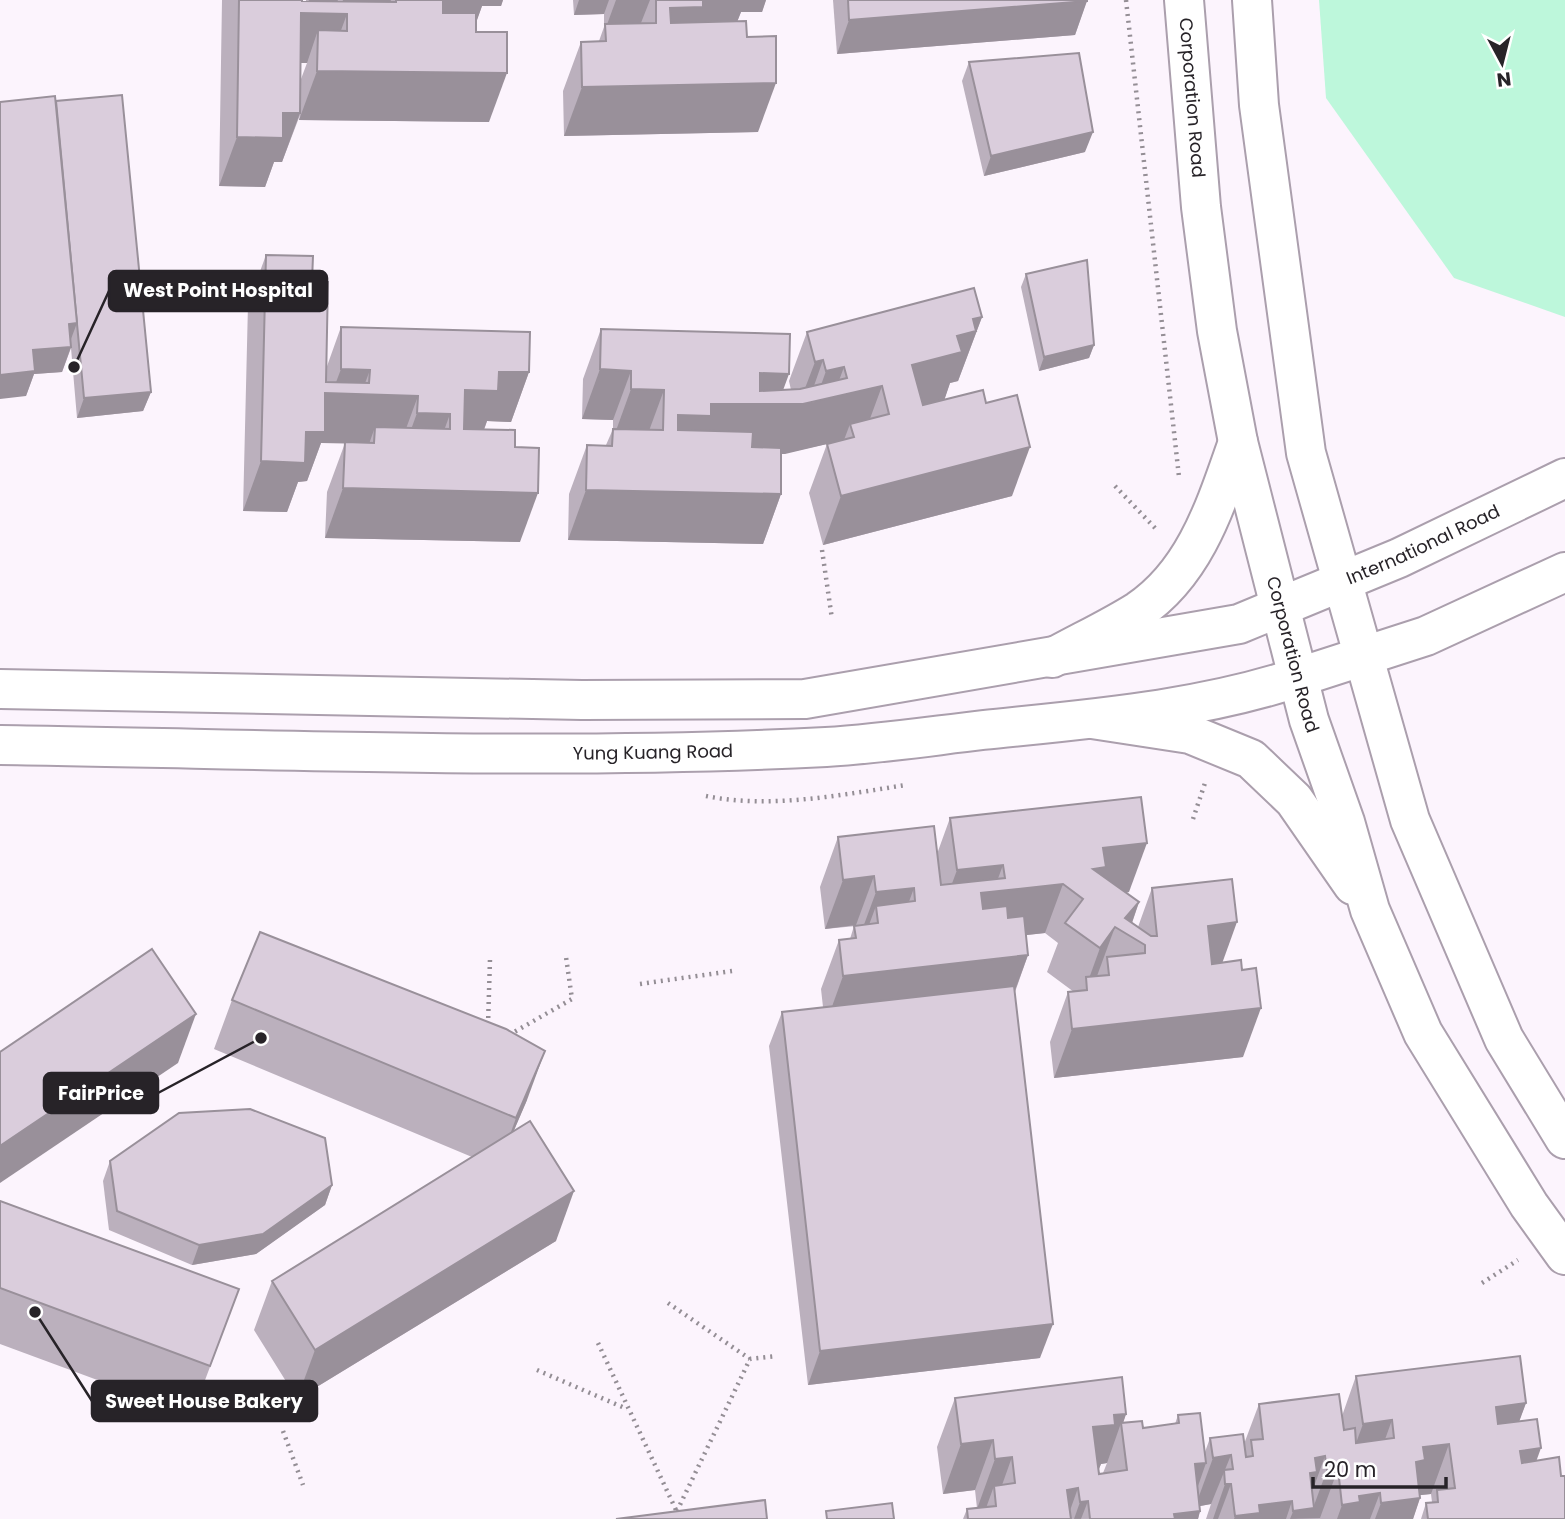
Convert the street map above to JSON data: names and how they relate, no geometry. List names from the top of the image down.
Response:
{
  "streets": {
    "main road": ["Corporation Road", "International Road", "Yung Kuang Road"]
  },
  "crossings": [
    ["Corporation Road", "International Road"],
    ["Corporation Road", "Yung Kuang Road"]
  ],
  "places": ["West Point Hospital", "FairPrice", "Sweet House Bakery"],
  "scale_bar": "20 m",
  "north": "bottom"
}
